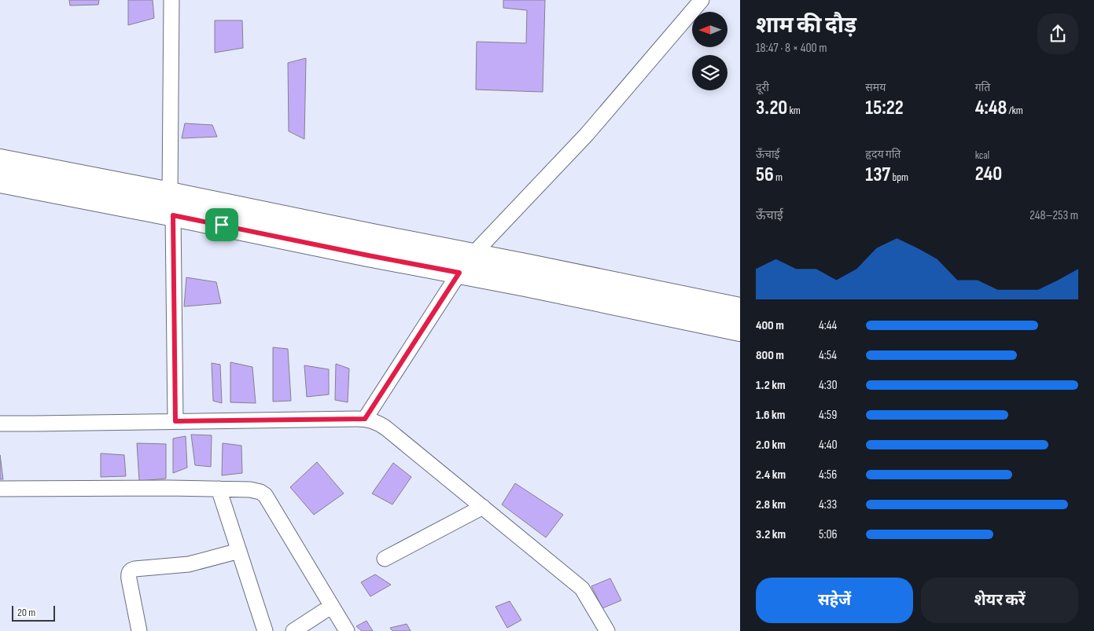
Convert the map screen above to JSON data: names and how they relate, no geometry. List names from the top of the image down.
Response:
{
  "scale_bar": "20 m",
  "north": "left",
  "page": {
    "heading": ["शाम की दौड़", "18:47 · 8 × 400 m"],
    "stats": [
      ["दूरी", "3.20 km"],
      ["समय", "15:22"],
      ["गति", "4:48 /km"],
      ["ऊँचाई", "56 m"],
      ["हृदय गति", "137 bpm"],
      ["kcal", "240"]
    ],
    "chart": ["ऊँचाई", "248–253 m"],
    "list": [
      {
        "name": "400 m",
        "note": "4:44"
      },
      {
        "name": "800 m",
        "note": "4:54"
      },
      {
        "name": "1.2 km",
        "note": "4:30"
      },
      {
        "name": "1.6 km",
        "note": "4:59"
      },
      {
        "name": "2.0 km",
        "note": "4:40"
      },
      {
        "name": "2.4 km",
        "note": "4:56"
      },
      {
        "name": "2.8 km",
        "note": "4:33"
      },
      {
        "name": "3.2 km",
        "note": "5:06"
      }
    ],
    "buttons": ["सहेजें", "शेयर करें"],
    "scale": "20 m"
  }
}
